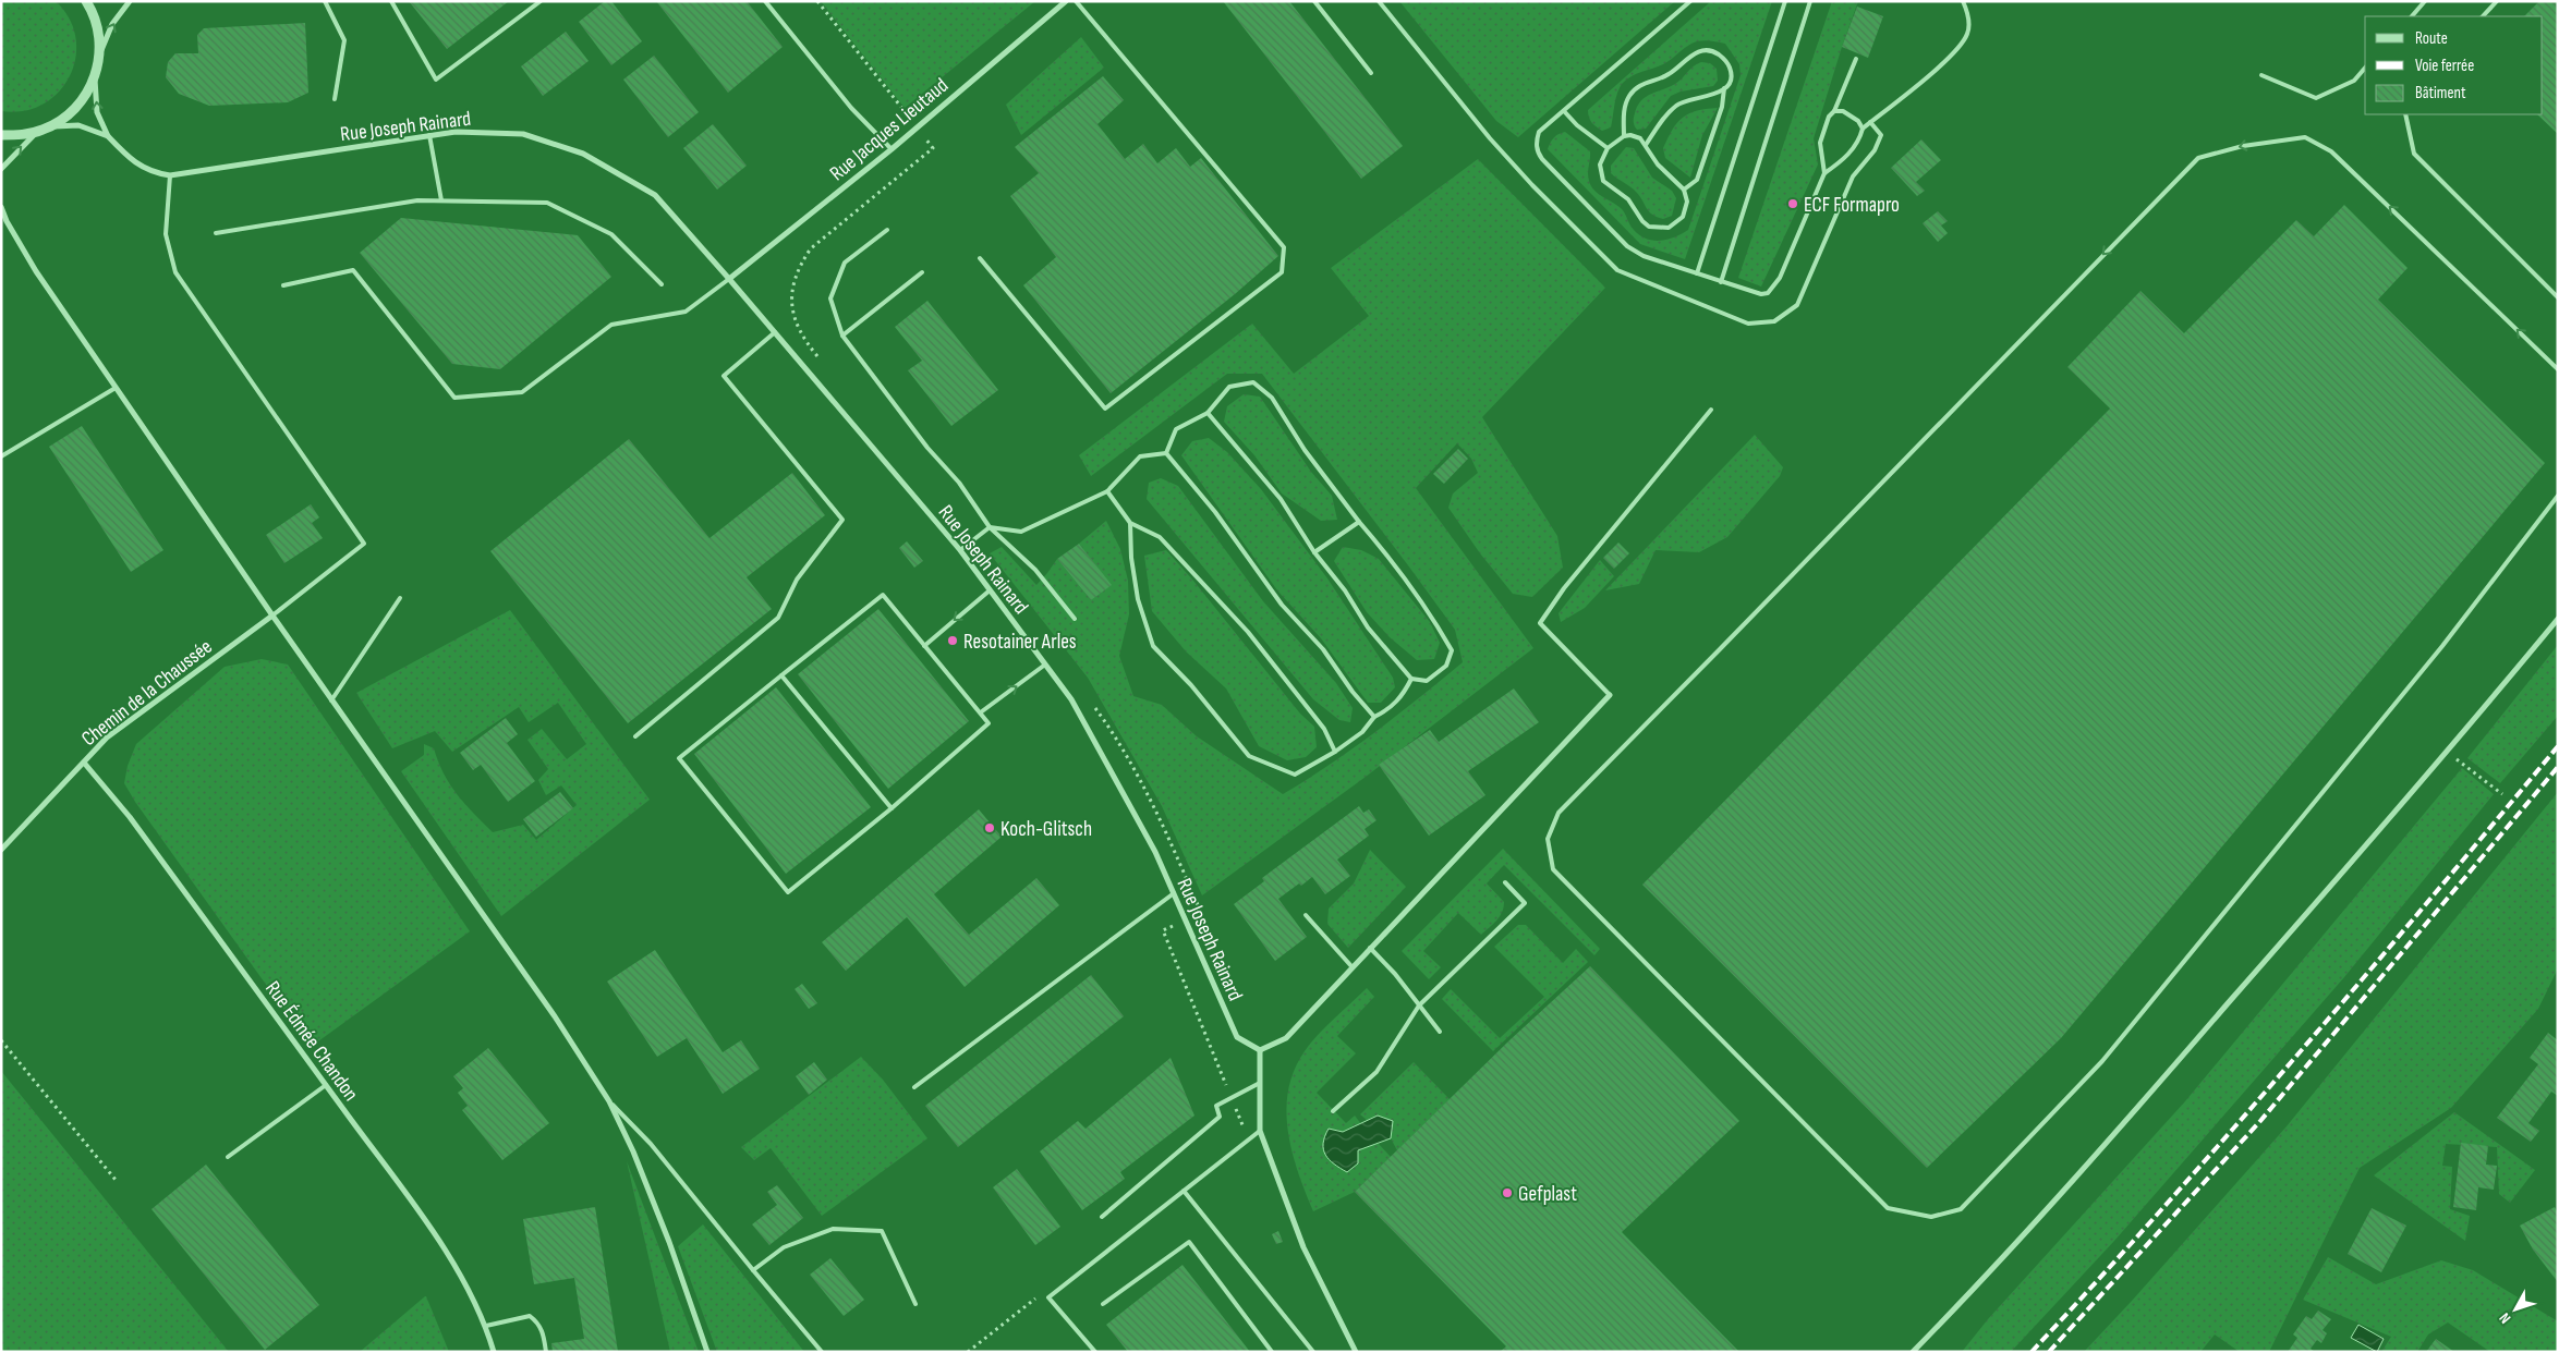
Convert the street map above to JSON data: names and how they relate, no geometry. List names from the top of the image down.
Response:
{
  "streets": {
    "street": [
      "Rue Joseph Rainard",
      "Rue Jacques Lieutaud",
      "Chemin de la Chaussée",
      "Rue Édmée Chandon"
    ]
  },
  "crossings": [
    ["Rue Joseph Rainard", "Rue Jacques Lieutaud"],
    ["Chemin de la Chaussée", "Rue Édmée Chandon"]
  ],
  "places": [
    "ECF Formapro",
    "Resotainer Arles",
    "Koch-Glitsch",
    "Gefplast"
  ],
  "legend": ["Route", "Voie ferrée", "Bâtiment"],
  "north": "bottom left"
}
